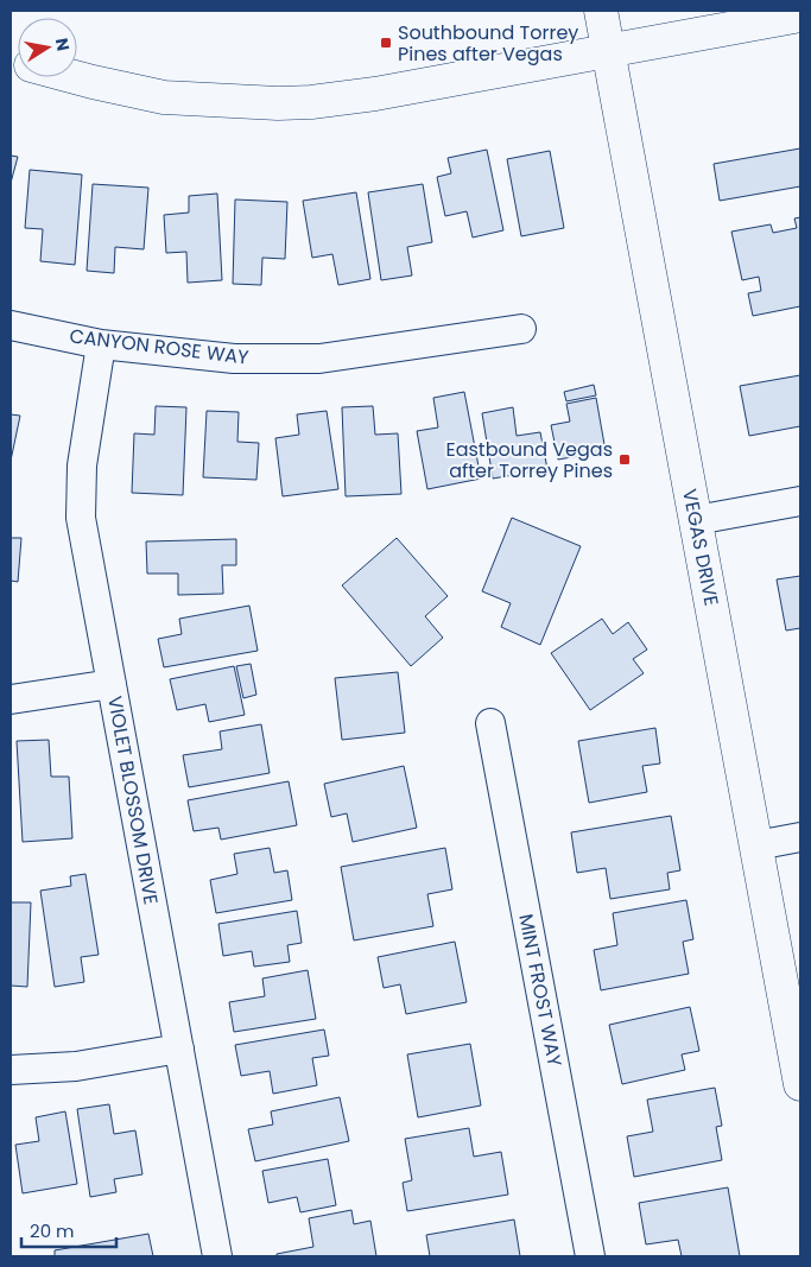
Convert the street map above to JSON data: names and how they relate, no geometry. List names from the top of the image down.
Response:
{
  "streets": {
    "main road": ["VEGAS DRIVE"],
    "street": ["CANYON ROSE WAY", "VIOLET BLOSSOM DRIVE", "MINT FROST WAY"]
  },
  "crossings": [
    ["CANYON ROSE WAY", "VIOLET BLOSSOM DRIVE"]
  ],
  "places": {
    "transit": ["Southbound Torrey Pines after Vegas", "Eastbound Vegas after Torrey Pines"]
  },
  "scale_bar": "20 m",
  "north": "right"
}
